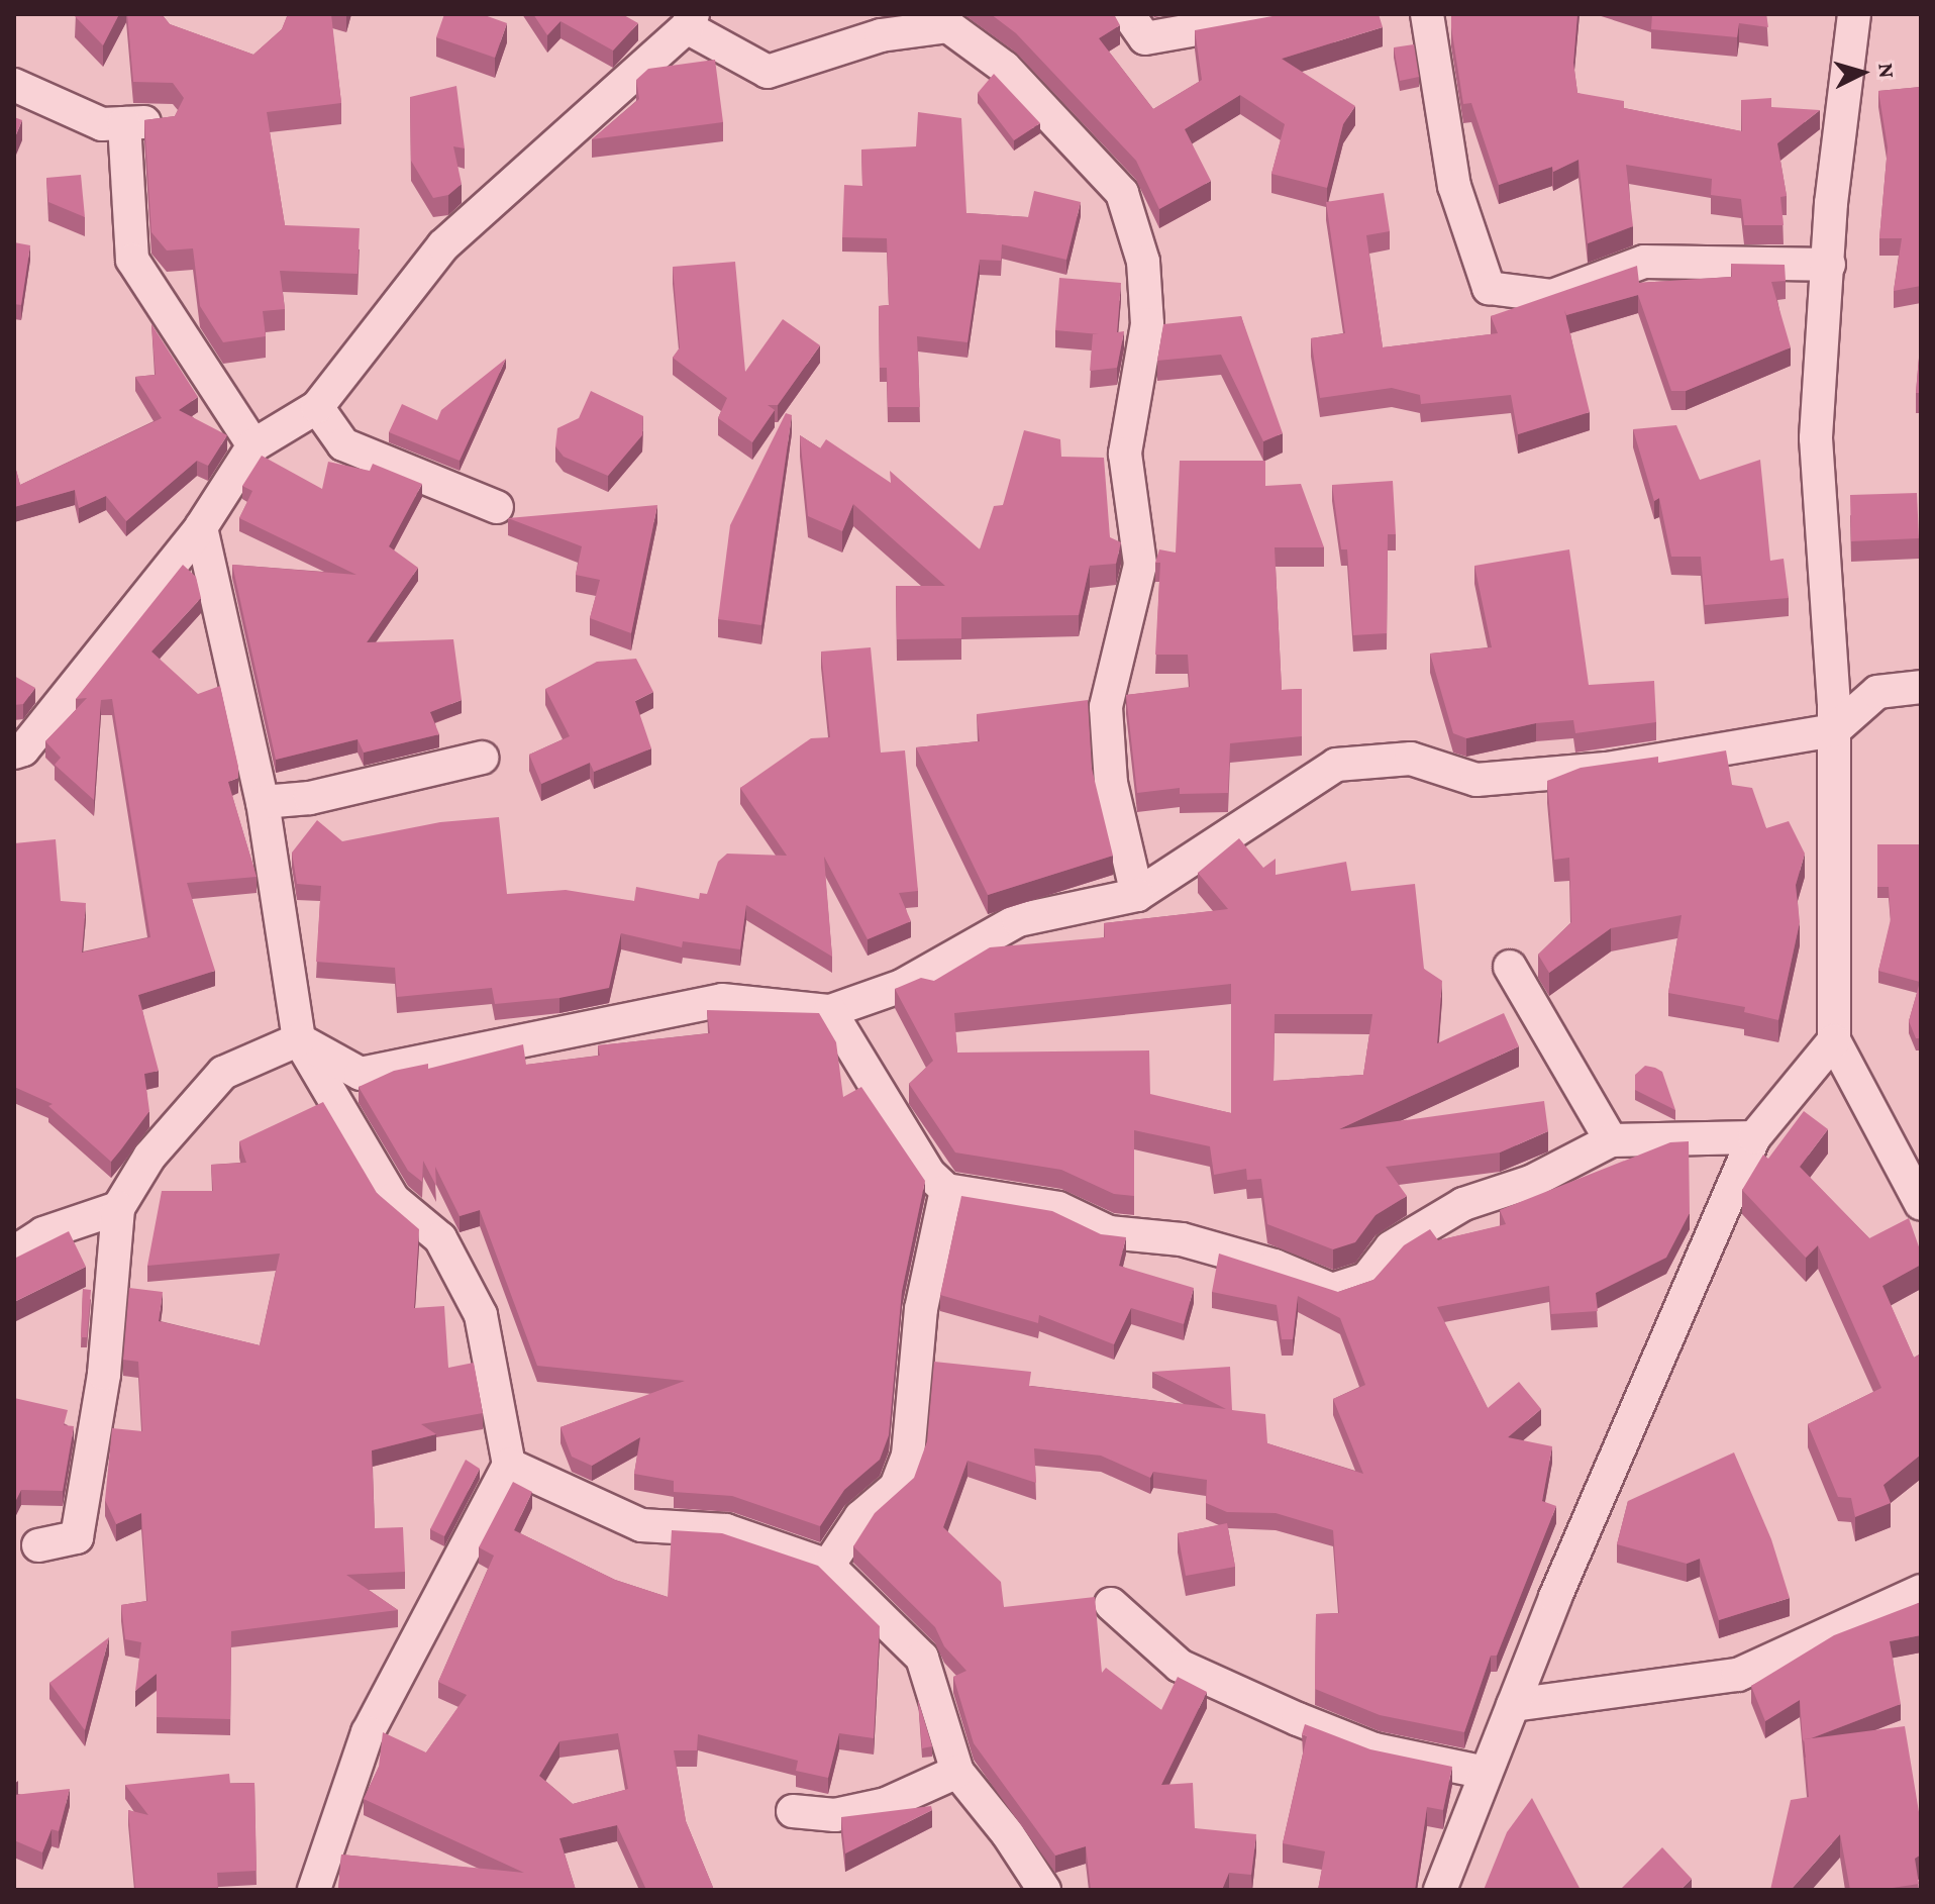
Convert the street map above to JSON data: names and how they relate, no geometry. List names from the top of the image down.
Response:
{
  "north": "right"
}
